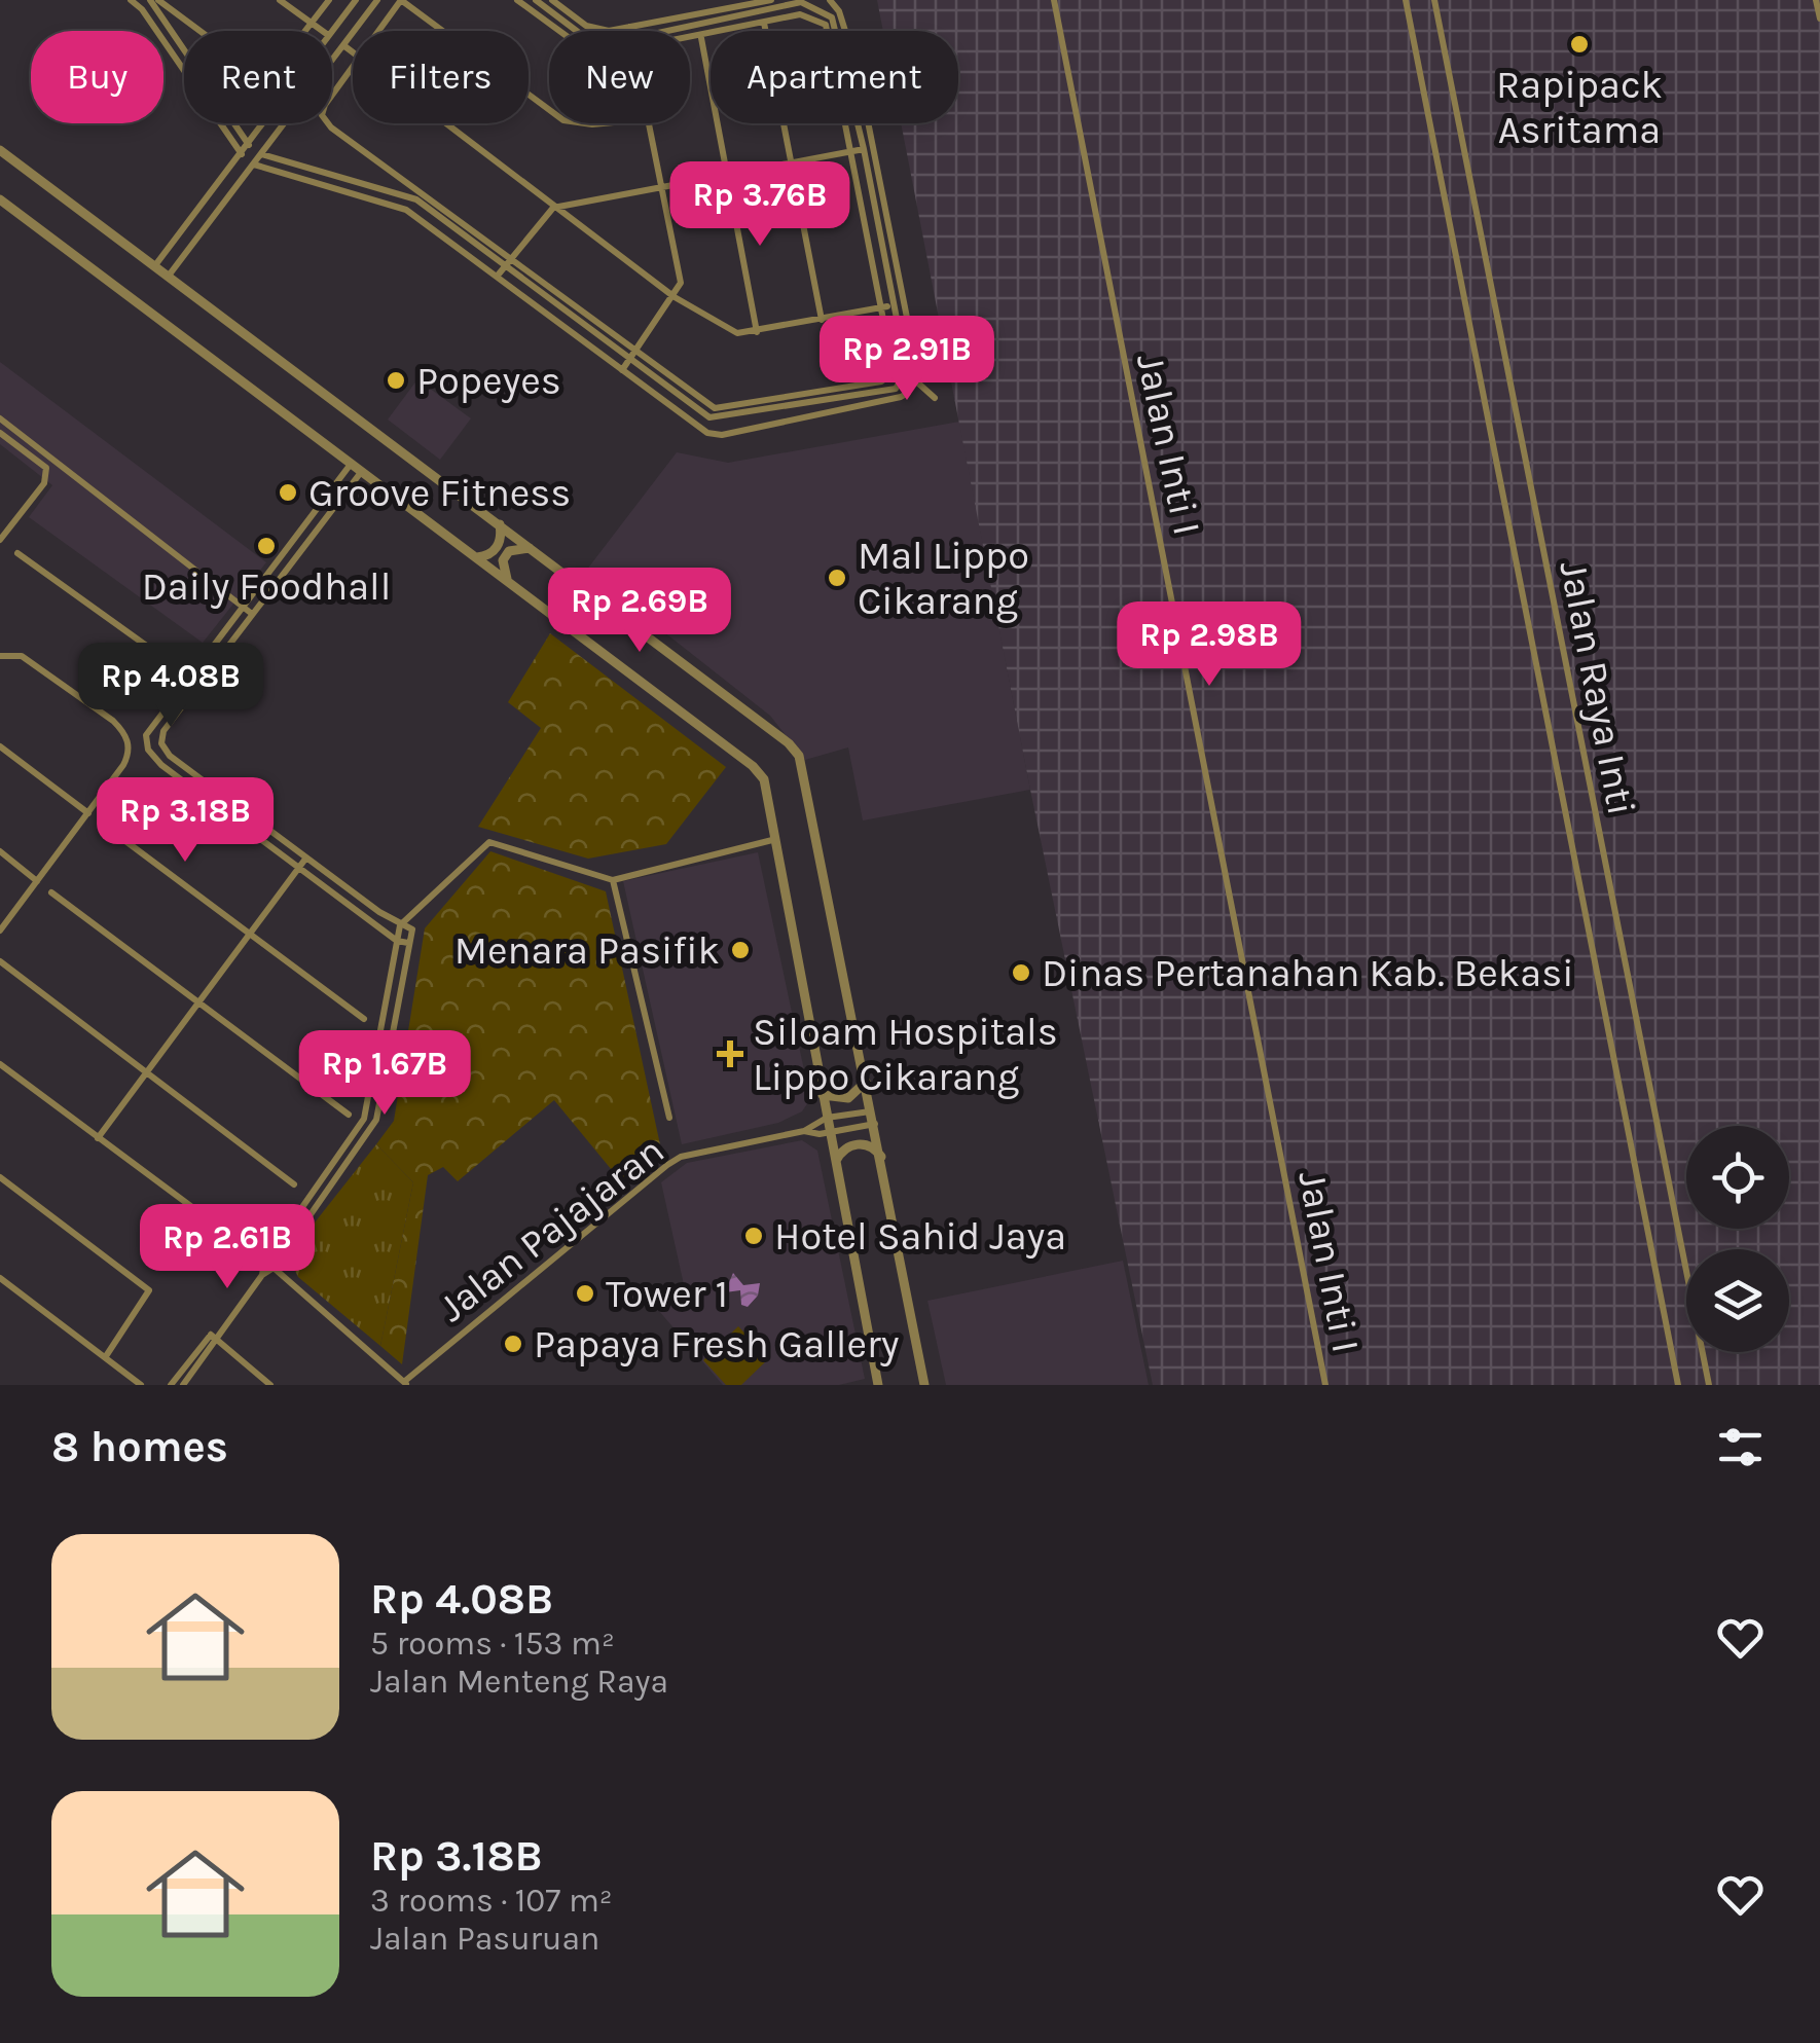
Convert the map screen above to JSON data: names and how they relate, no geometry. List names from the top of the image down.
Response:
{
  "streets": {
    "street": ["Jalan Inti I", "Jalan Raya Inti", "Jalan Pajajaran"]
  },
  "places": {
    "other": [
      "Rapipack Asritama",
      "Popeyes",
      "Groove Fitness",
      "Daily Foodhall",
      "Mal Lippo Cikarang",
      "Menara Pasifik",
      "Dinas Pertanahan Kab. Bekasi",
      "Hotel Sahid Jaya",
      "Tower 1",
      "Papaya Fresh Gallery"
    ],
    "health": ["Siloam Hospitals Lippo Cikarang"]
  },
  "page": {
    "chip": [
      "Buy",
      "Rent",
      "Filters",
      "New",
      "Apartment"
    ],
    "price": [
      "Rp 3.76B",
      "Rp 2.91B",
      "Rp 2.69B",
      "Rp 2.98B",
      "Rp 4.08B",
      "Rp 3.18B",
      "Rp 1.67B",
      "Rp 2.61B"
    ],
    "heading": "8 homes",
    "list": [
      {
        "name": "Rp 4.08B",
        "note": "5 rooms · 153 m² · Jalan Menteng Raya"
      },
      {
        "name": "Rp 3.18B",
        "note": "3 rooms · 107 m² · Jalan Pasuruan"
      }
    ]
  }
}
